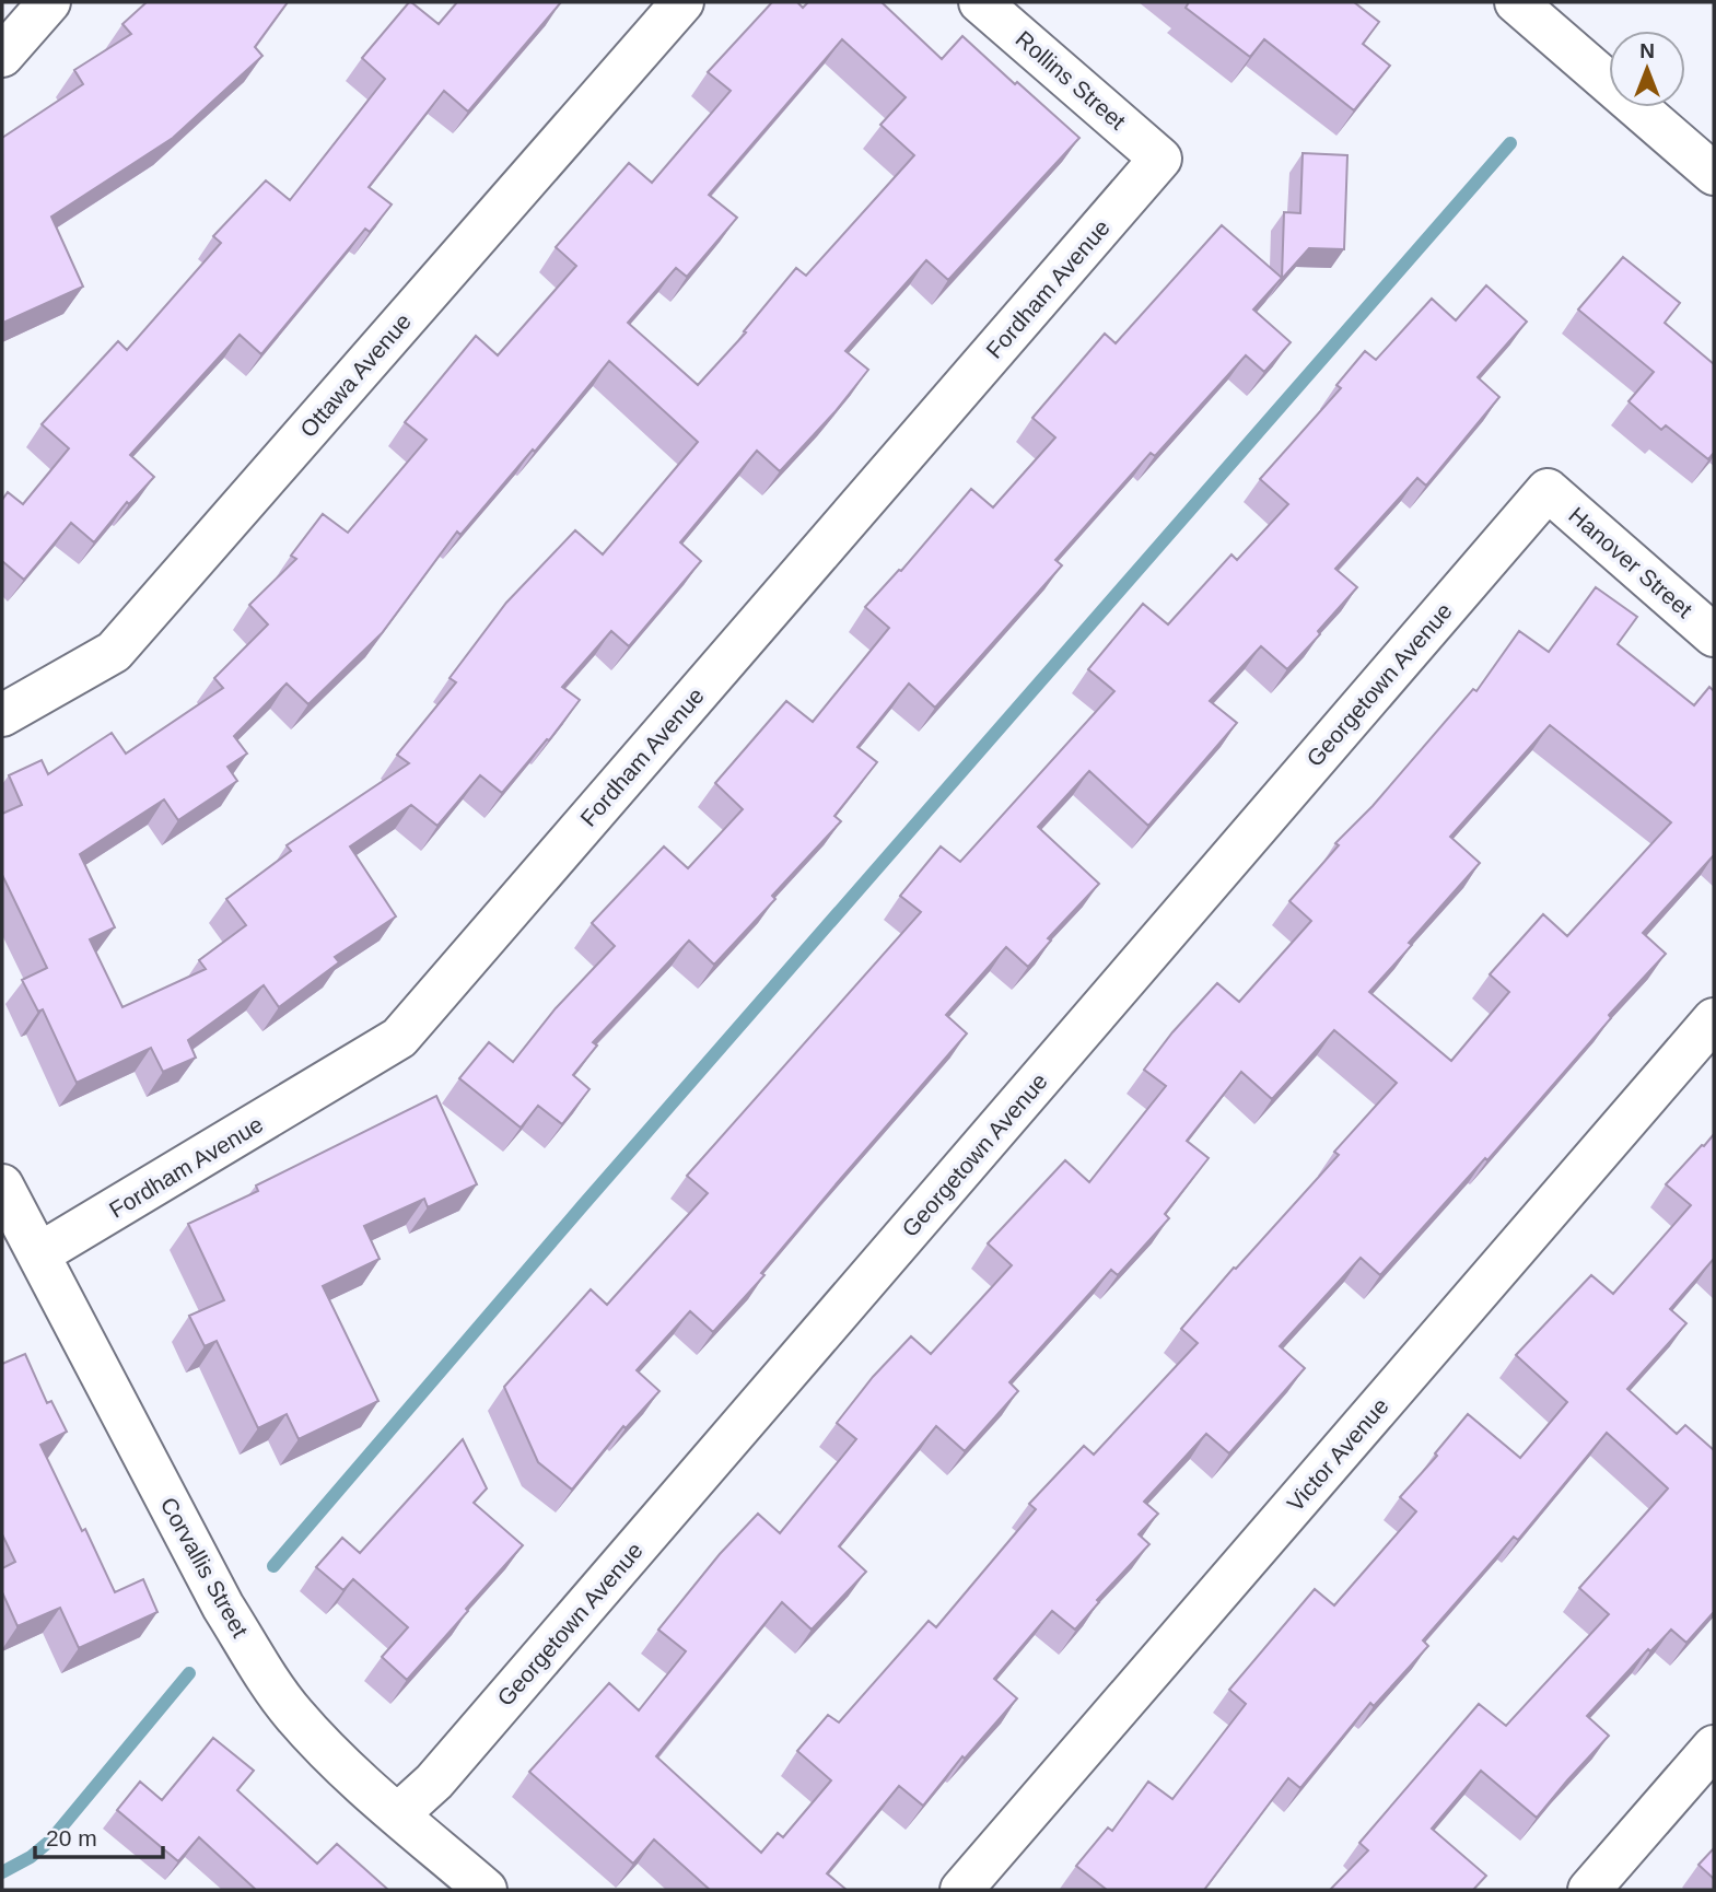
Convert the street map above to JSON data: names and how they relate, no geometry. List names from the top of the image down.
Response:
{
  "streets": {
    "main road": [
      "Rollins Street",
      "Fordham Avenue",
      "Ottawa Avenue",
      "Hanover Street",
      "Georgetown Avenue",
      "Victor Avenue",
      "Corvallis Street"
    ]
  },
  "crossings": [
    ["Rollins Street", "Fordham Avenue"],
    ["Fordham Avenue", "Corvallis Street"],
    ["Hanover Street", "Georgetown Avenue"],
    ["Georgetown Avenue", "Corvallis Street"]
  ],
  "scale_bar": "20 m",
  "north": "top"
}
